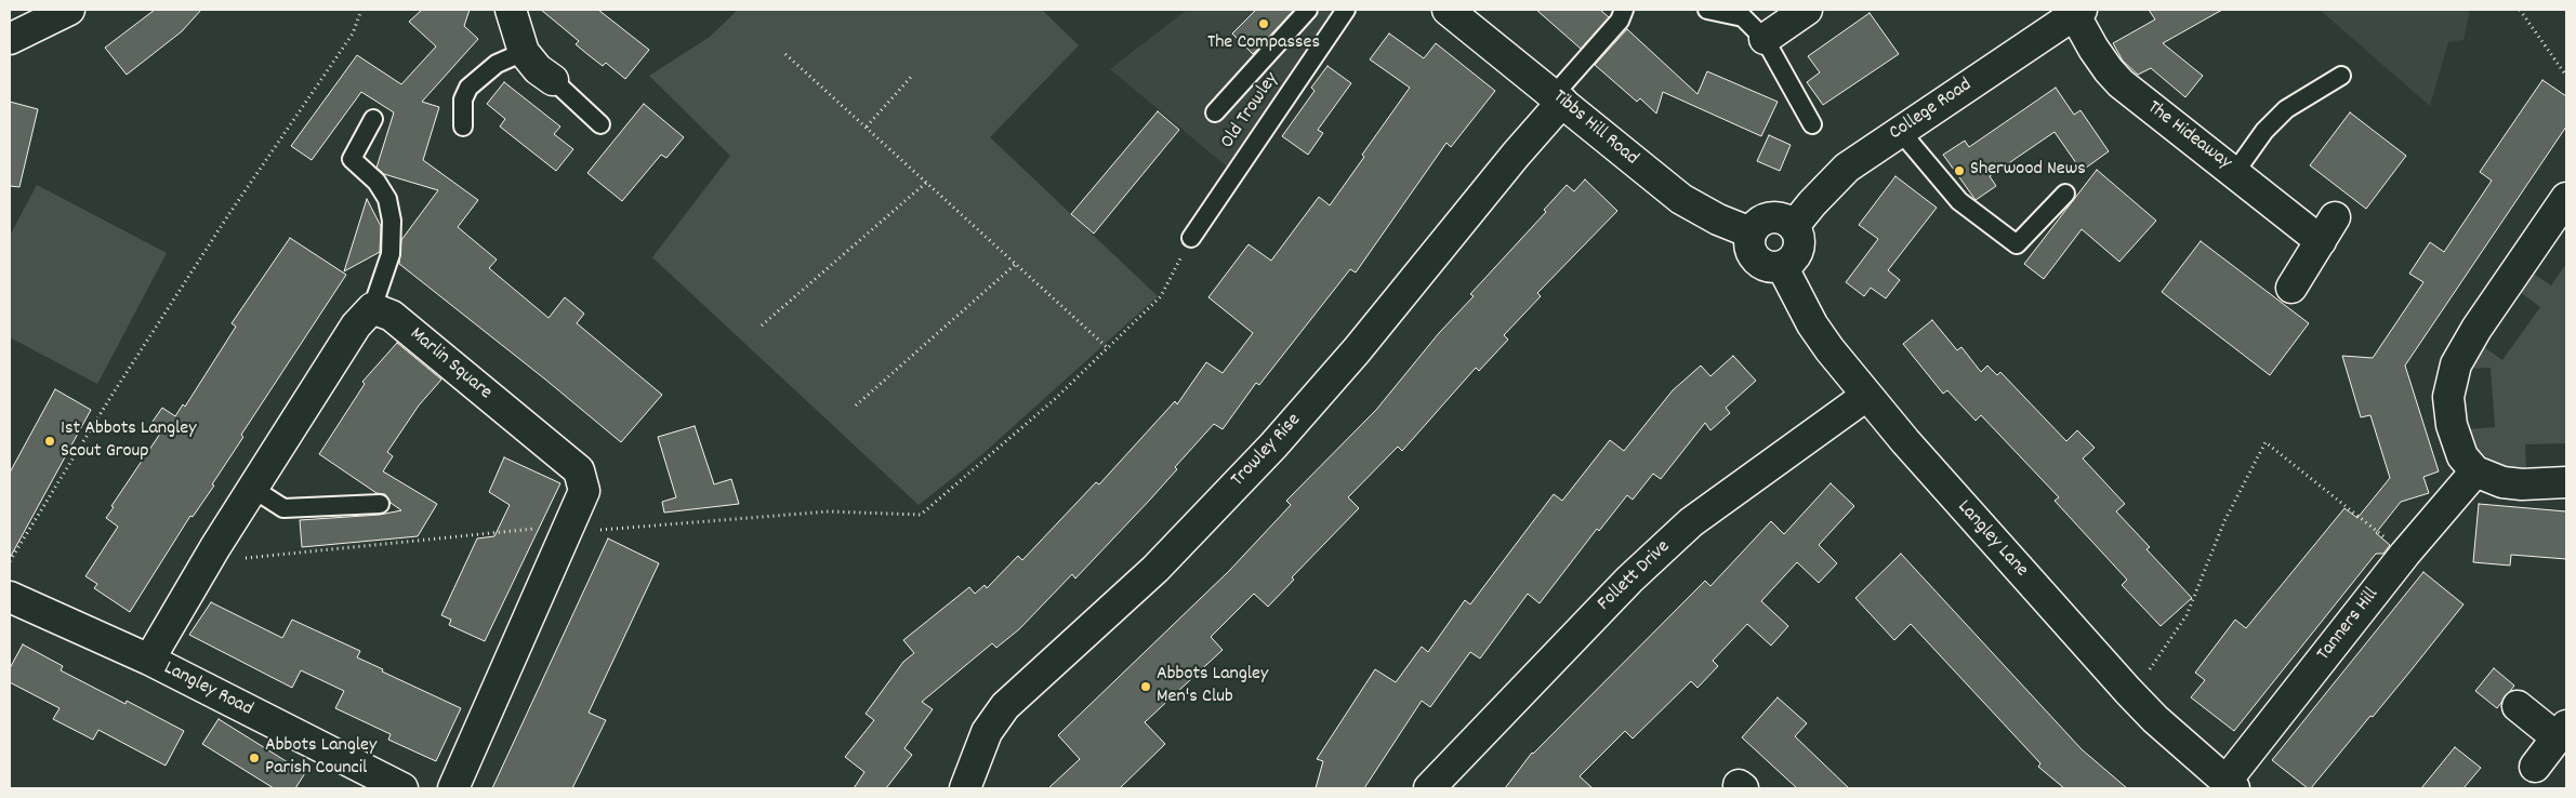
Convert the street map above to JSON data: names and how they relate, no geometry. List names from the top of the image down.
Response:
{
  "streets": {
    "street": [
      "College Road",
      "Tibbs Hill Road",
      "The Hideaway",
      "Marlin Square",
      "Trowley Rise",
      "Langley Lane",
      "Follett Drive",
      "Tanners Hill",
      "Langley Road"
    ],
    "lane": ["Old Trowley"]
  },
  "crossings": [
    ["College Road", "Tibbs Hill Road"],
    ["College Road", "The Hideaway"],
    ["College Road", "Langley Lane"],
    ["Tibbs Hill Road", "Trowley Rise"],
    ["Tibbs Hill Road", "Langley Lane"],
    ["Langley Lane", "Follett Drive"],
    ["Langley Lane", "Tanners Hill"]
  ],
  "places": [
    "The Compasses",
    "Sherwood News",
    "1st Abbots Langley Scout Group",
    "Abbots Langley Men's Club",
    "Abbots Langley Parish Council"
  ]
}
